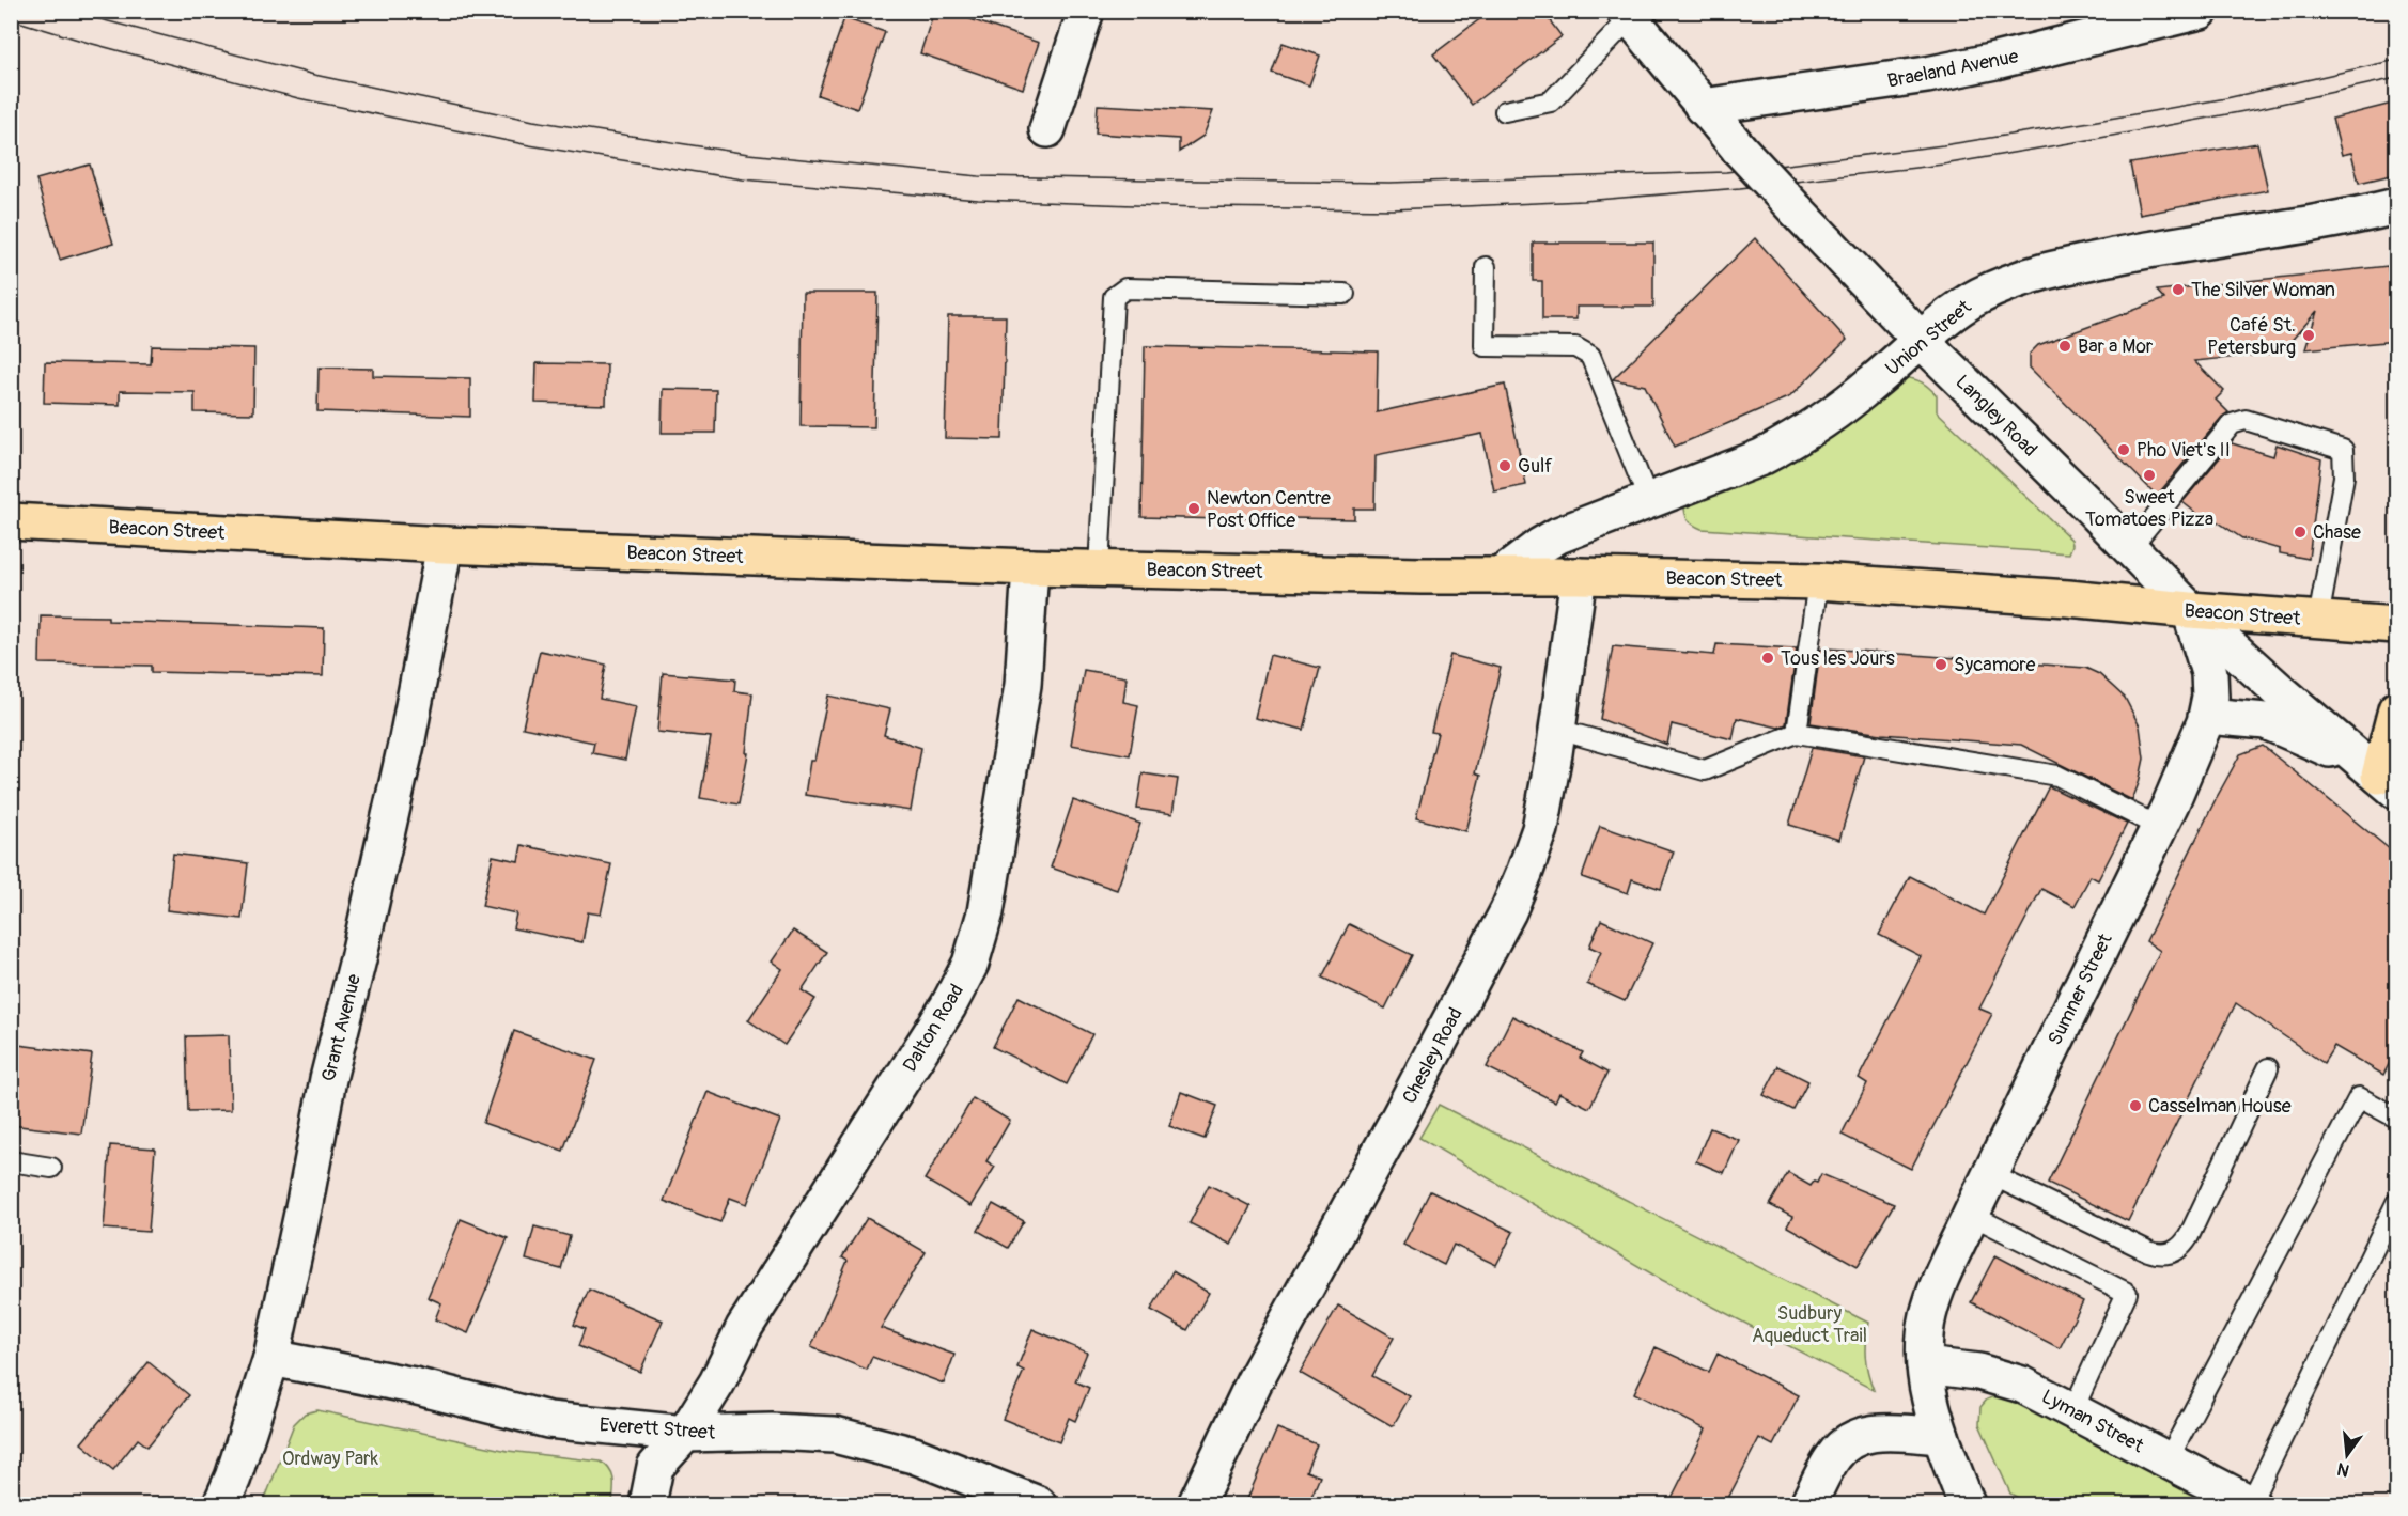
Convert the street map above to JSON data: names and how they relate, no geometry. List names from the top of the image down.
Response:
{
  "streets": {
    "main road": ["Beacon Street"],
    "street": [
      "Braeland Avenue",
      "Union Street",
      "Langley Road",
      "Sumner Street",
      "Grant Avenue",
      "Dalton Road",
      "Chesley Road",
      "Lyman Street",
      "Everett Street"
    ]
  },
  "crossings": [
    ["Braeland Avenue", "Langley Road"],
    ["Union Street", "Langley Road"],
    ["Union Street", "Beacon Street"],
    ["Langley Road", "Beacon Street"],
    ["Langley Road", "Sumner Street"],
    ["Beacon Street", "Sumner Street"],
    ["Beacon Street", "Grant Avenue"],
    ["Beacon Street", "Dalton Road"],
    ["Beacon Street", "Chesley Road"],
    ["Sumner Street", "Lyman Street"],
    ["Grant Avenue", "Everett Street"],
    ["Dalton Road", "Everett Street"]
  ],
  "parks": ["Sudbury Aqueduct Trail", "Ordway Park"],
  "places": [
    "The Silver Woman",
    "Café St. Petersburg",
    "Bar a Mor",
    "Pho Viet's II",
    "Gulf",
    "Sweet Tomatoes Pizza",
    "Newton Centre Post Office",
    "Chase",
    "Tous les Jours",
    "Sycamore",
    "Casselman House"
  ],
  "north": "bottom"
}
